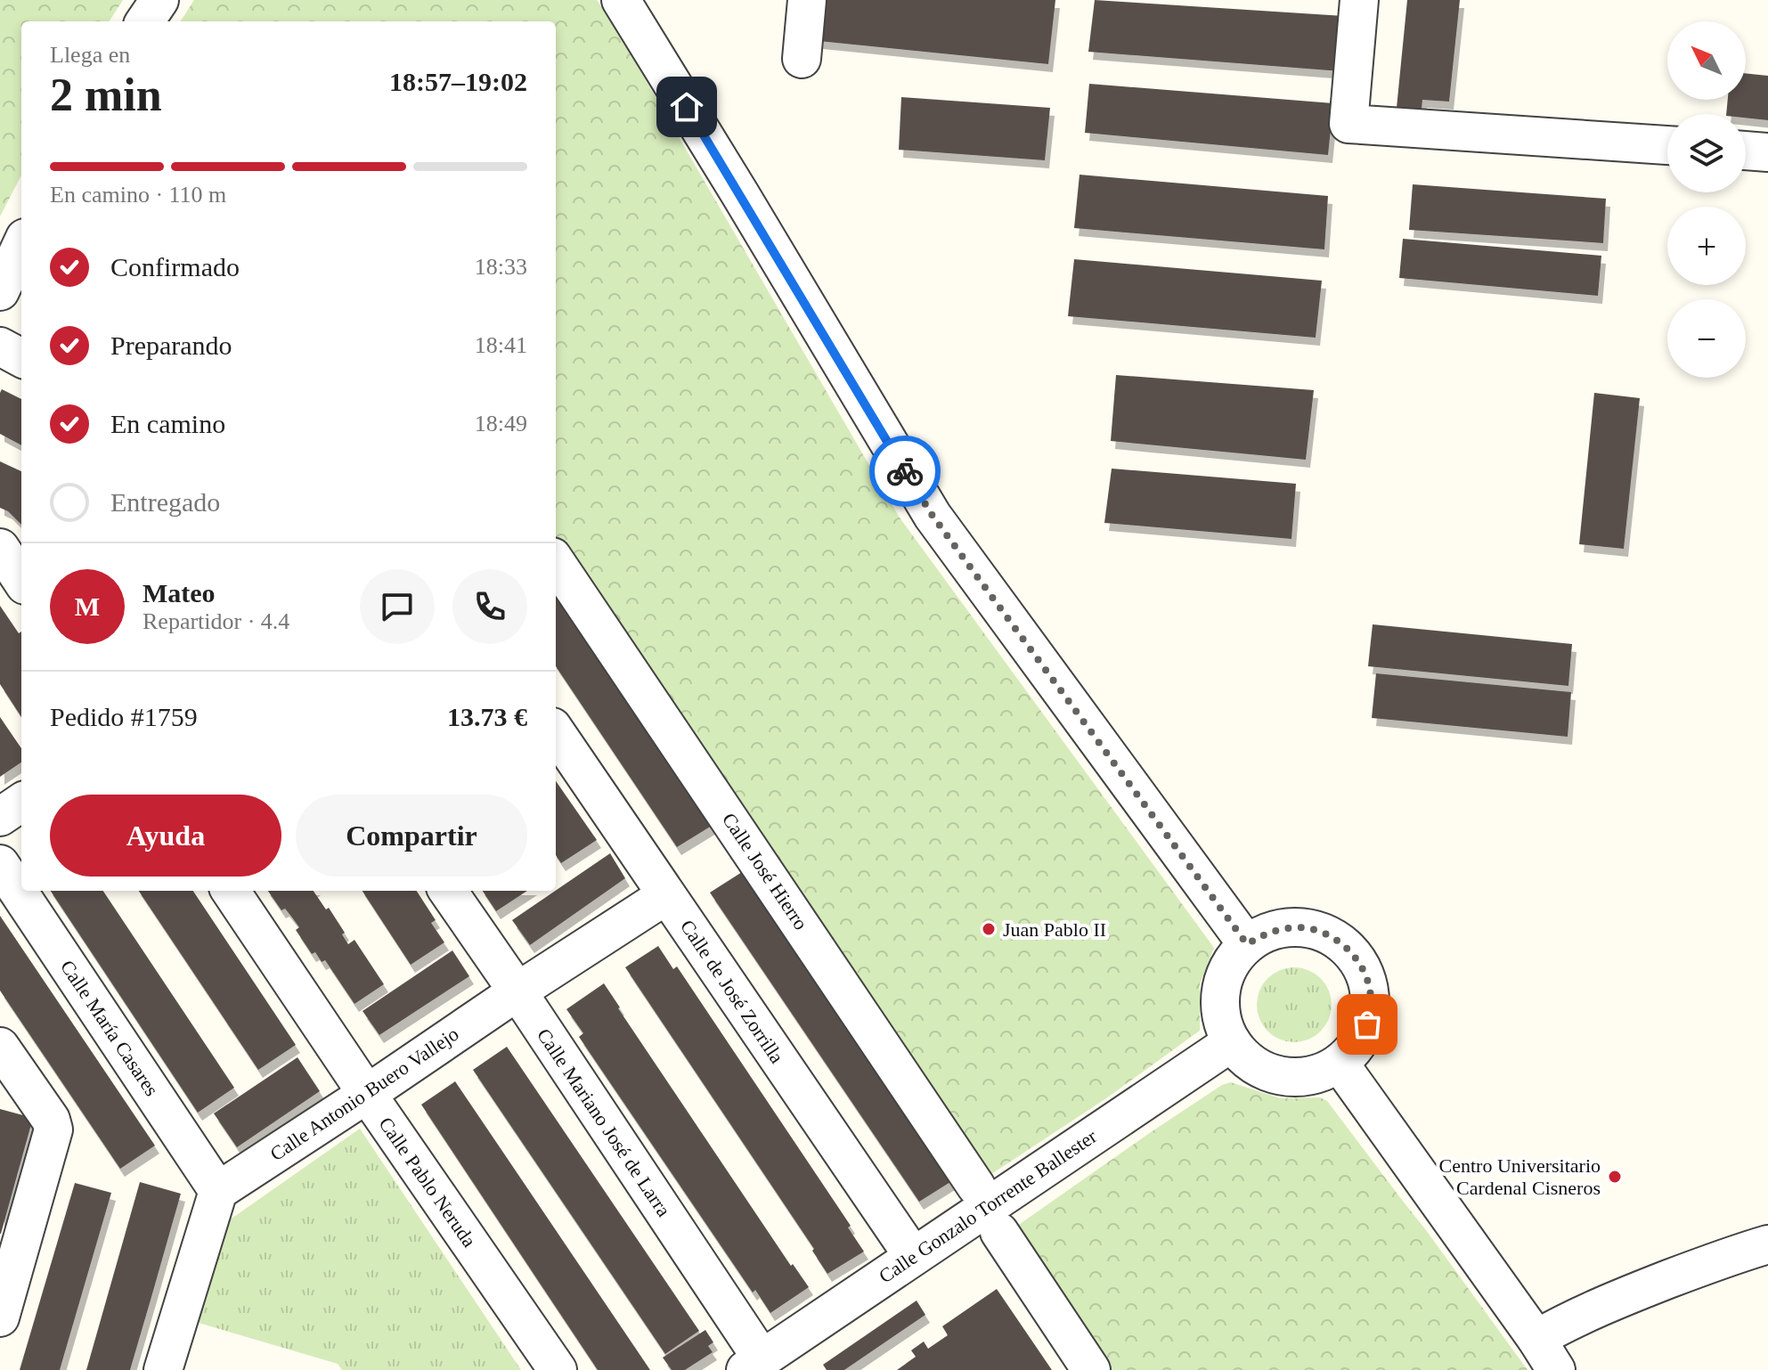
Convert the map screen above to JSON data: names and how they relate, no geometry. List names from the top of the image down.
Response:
{
  "streets": {
    "street": [
      "Calle José Hierro",
      "Calle de José Zorrilla",
      "Calle María Casares",
      "Calle Antonio Buero Vallejo",
      "Calle Mariano José de Larra",
      "Calle Pablo Neruda",
      "Calle Gonzalo Torrente Ballester"
    ]
  },
  "crossings": [
    ["Calle de José Zorrilla", "Calle Antonio Buero Vallejo"],
    ["Calle de José Zorrilla", "Calle Gonzalo Torrente Ballester"],
    ["Calle María Casares", "Calle Antonio Buero Vallejo"],
    ["Calle Antonio Buero Vallejo", "Calle Mariano José de Larra"],
    ["Calle Antonio Buero Vallejo", "Calle Pablo Neruda"],
    ["Calle Mariano José de Larra", "Calle Gonzalo Torrente Ballester"]
  ],
  "places": ["Juan Pablo II", "Centro Universitario Cardenal Cisneros"],
  "north": "top left",
  "page": {
    "map_buttons": ["+", "−"],
    "heading": ["2 min", "Llega en", "18:57–19:02"],
    "panel": [
      "Mateo",
      "Repartidor · 4.4",
      "Pedido #1759",
      "13.73 €"
    ],
    "bar": "En camino · 110 m",
    "list": [
      ["Confirmado", "18:33"],
      ["Preparando", "18:41"],
      ["En camino", "18:49"],
      "Entregado"
    ],
    "round": "M",
    "buttons": ["Ayuda", "Compartir"]
  }
}
